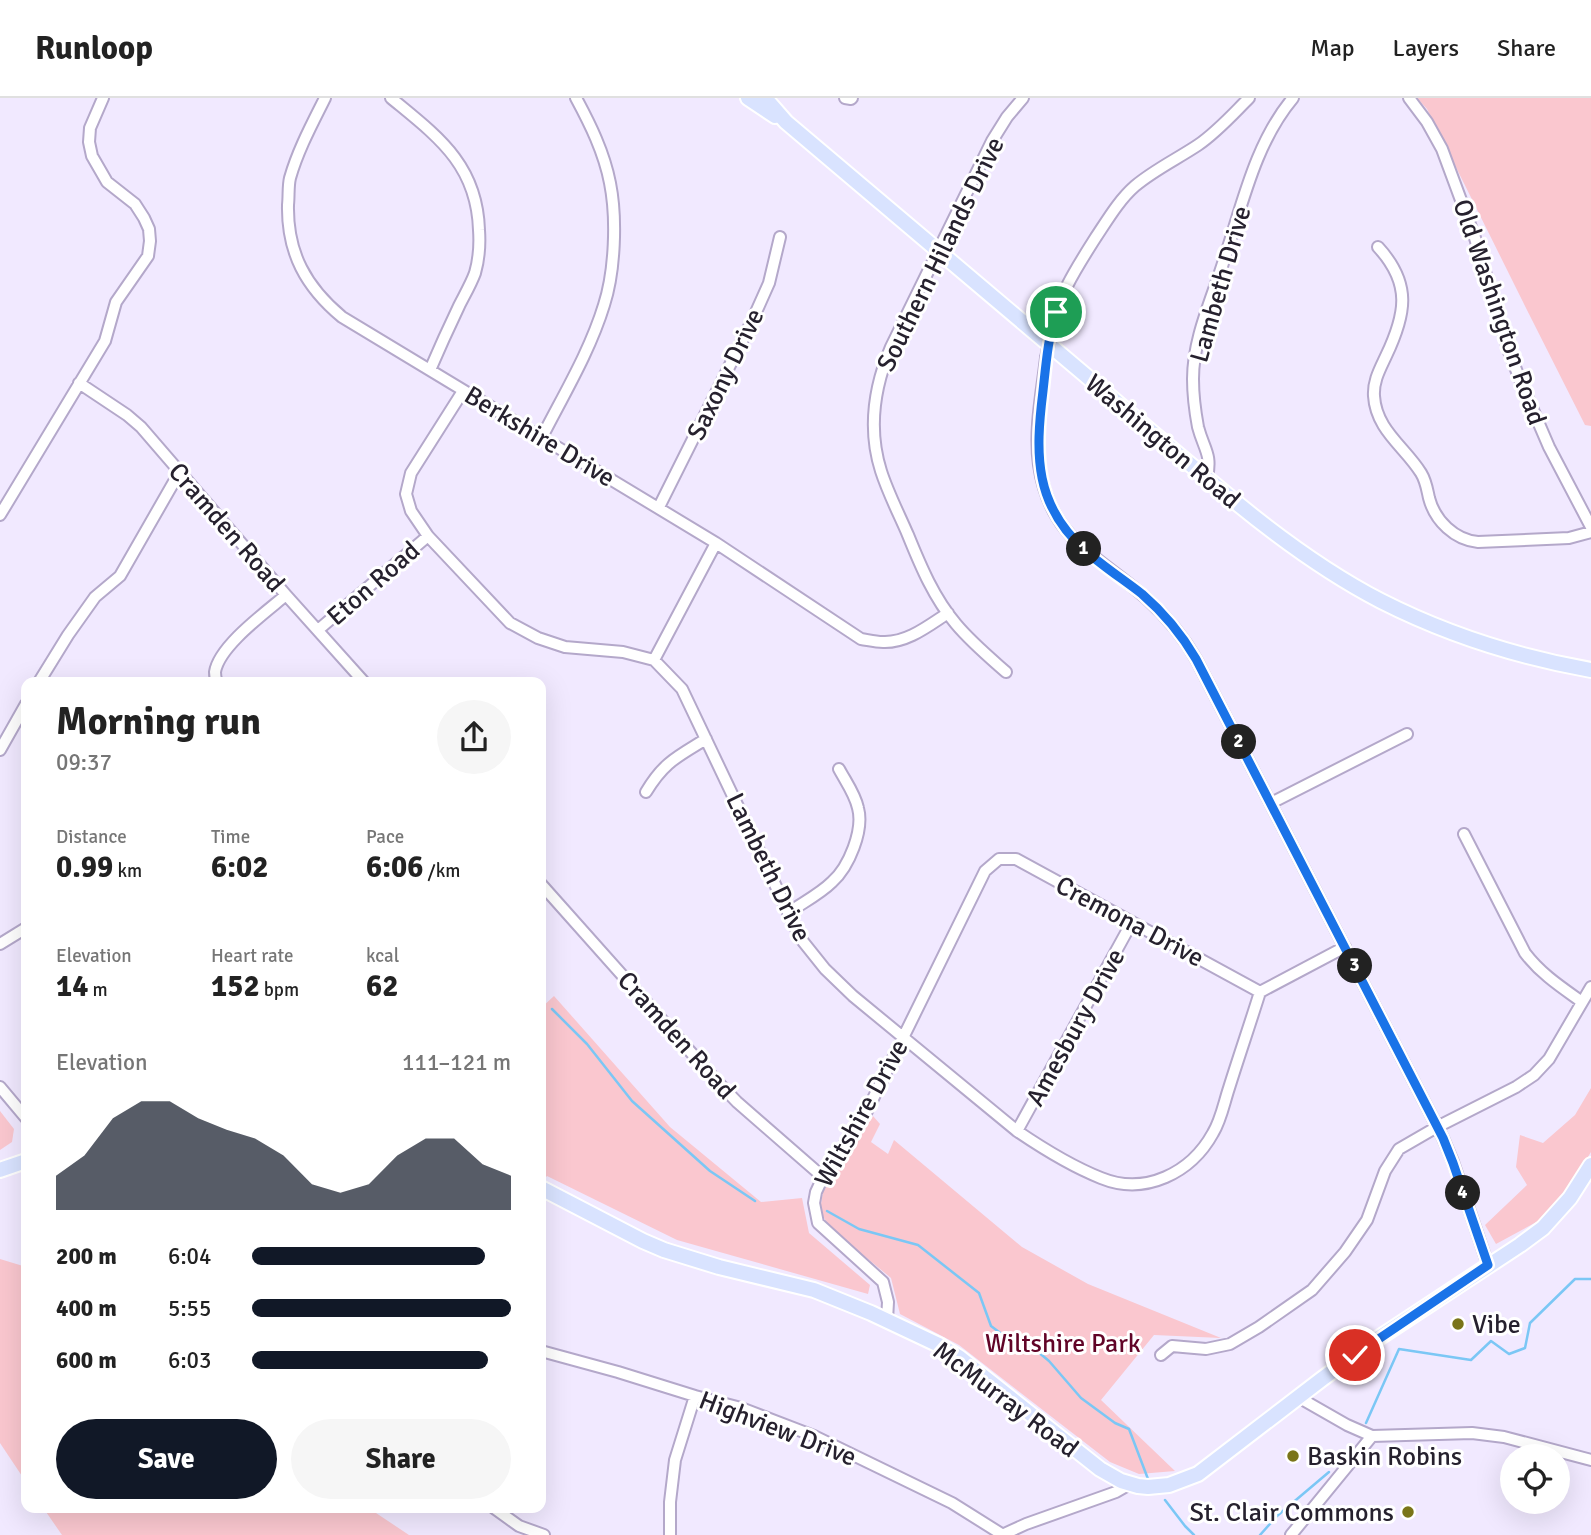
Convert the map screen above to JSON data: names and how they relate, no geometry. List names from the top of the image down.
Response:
{
  "streets": {
    "main road": ["Washington Road", "McMurray Road"],
    "street": [
      "Southern Hilands Drive",
      "Lambeth Drive",
      "Old Washington Road",
      "Saxony Drive",
      "Berkshire Drive",
      "Cramden Road",
      "Eton Road",
      "Cremona Drive",
      "Amesbury Drive",
      "Wiltshire Drive",
      "Highview Drive"
    ]
  },
  "crossings": [
    ["Southern Hilands Drive", "Berkshire Drive"],
    ["Southern Hilands Drive", "Washington Road"],
    ["Lambeth Drive", "Washington Road"],
    ["Lambeth Drive", "Cremona Drive"],
    ["Lambeth Drive", "Amesbury Drive"],
    ["Lambeth Drive", "Wiltshire Drive"],
    ["Saxony Drive", "Berkshire Drive"],
    ["Cramden Road", "Eton Road"],
    ["Cramden Road", "Wiltshire Drive"],
    ["Cremona Drive", "Amesbury Drive"],
    ["Cremona Drive", "Wiltshire Drive"],
    ["Wiltshire Drive", "McMurray Road"]
  ],
  "parks": ["Wiltshire Park"],
  "places": ["Vibe", "Baskin Robins", "St. Clair Commons"],
  "page": {
    "header": "Runloop",
    "nav": ["Map", "Layers", "Share"],
    "pins": [
      "1",
      "2",
      "3",
      "4"
    ],
    "heading": ["Morning run", "09:37"],
    "stats": [
      ["Distance", "0.99 km"],
      ["Time", "6:02"],
      ["Pace", "6:06 /km"],
      ["Elevation", "14 m"],
      ["Heart rate", "152 bpm"],
      ["kcal", "62"]
    ],
    "chart": ["Elevation", "111–121 m"],
    "list": [
      {
        "name": "200 m",
        "note": "6:04"
      },
      {
        "name": "400 m",
        "note": "5:55"
      },
      {
        "name": "600 m",
        "note": "6:03"
      }
    ],
    "buttons": ["Save", "Share"]
  }
}
